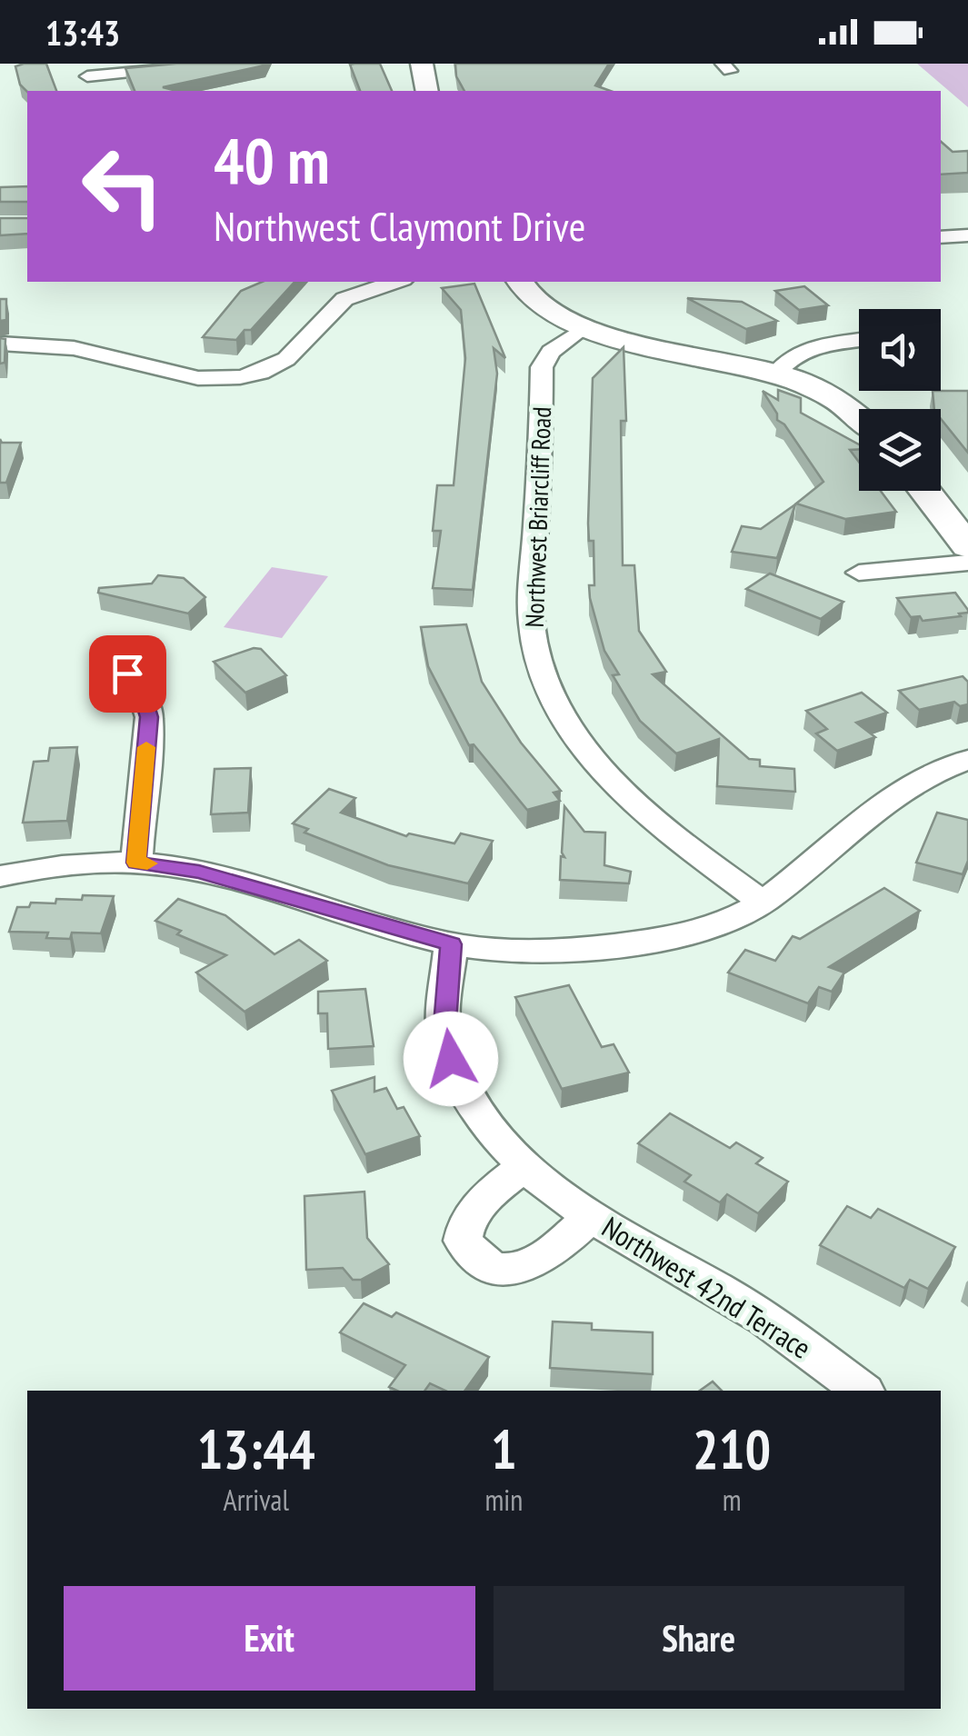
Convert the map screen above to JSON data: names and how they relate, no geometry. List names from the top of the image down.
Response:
{
  "streets": {
    "street": ["Northwest Briarcliff Road", "Northwest 42nd Terrace"]
  },
  "page": {
    "status": "13:43",
    "turn": ["40 m", "Northwest Claymont Drive"],
    "eta": [
      "13:44",
      "Arrival",
      "1",
      "min",
      "210",
      "m"
    ],
    "buttons": ["Exit", "Share"]
  }
}
